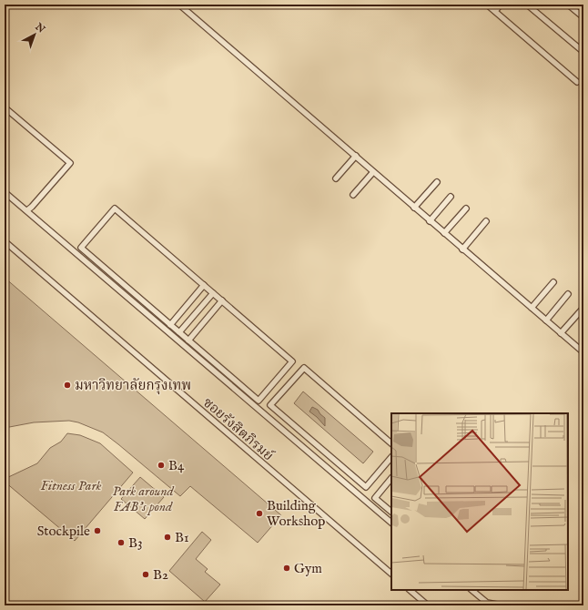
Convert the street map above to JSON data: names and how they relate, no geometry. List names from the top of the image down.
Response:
{
  "streets": {
    "street": ["ซอยรังสิตภิรมย์"]
  },
  "parks": ["Fitness Park", "Park around FAB's pond"],
  "places": [
    "มหาวิทยาลัยกรุงเทพ",
    "B4",
    "Building Workshop",
    "Stockpile",
    "B1",
    "B3",
    "Gym",
    "B2"
  ],
  "north": "top right"
}
